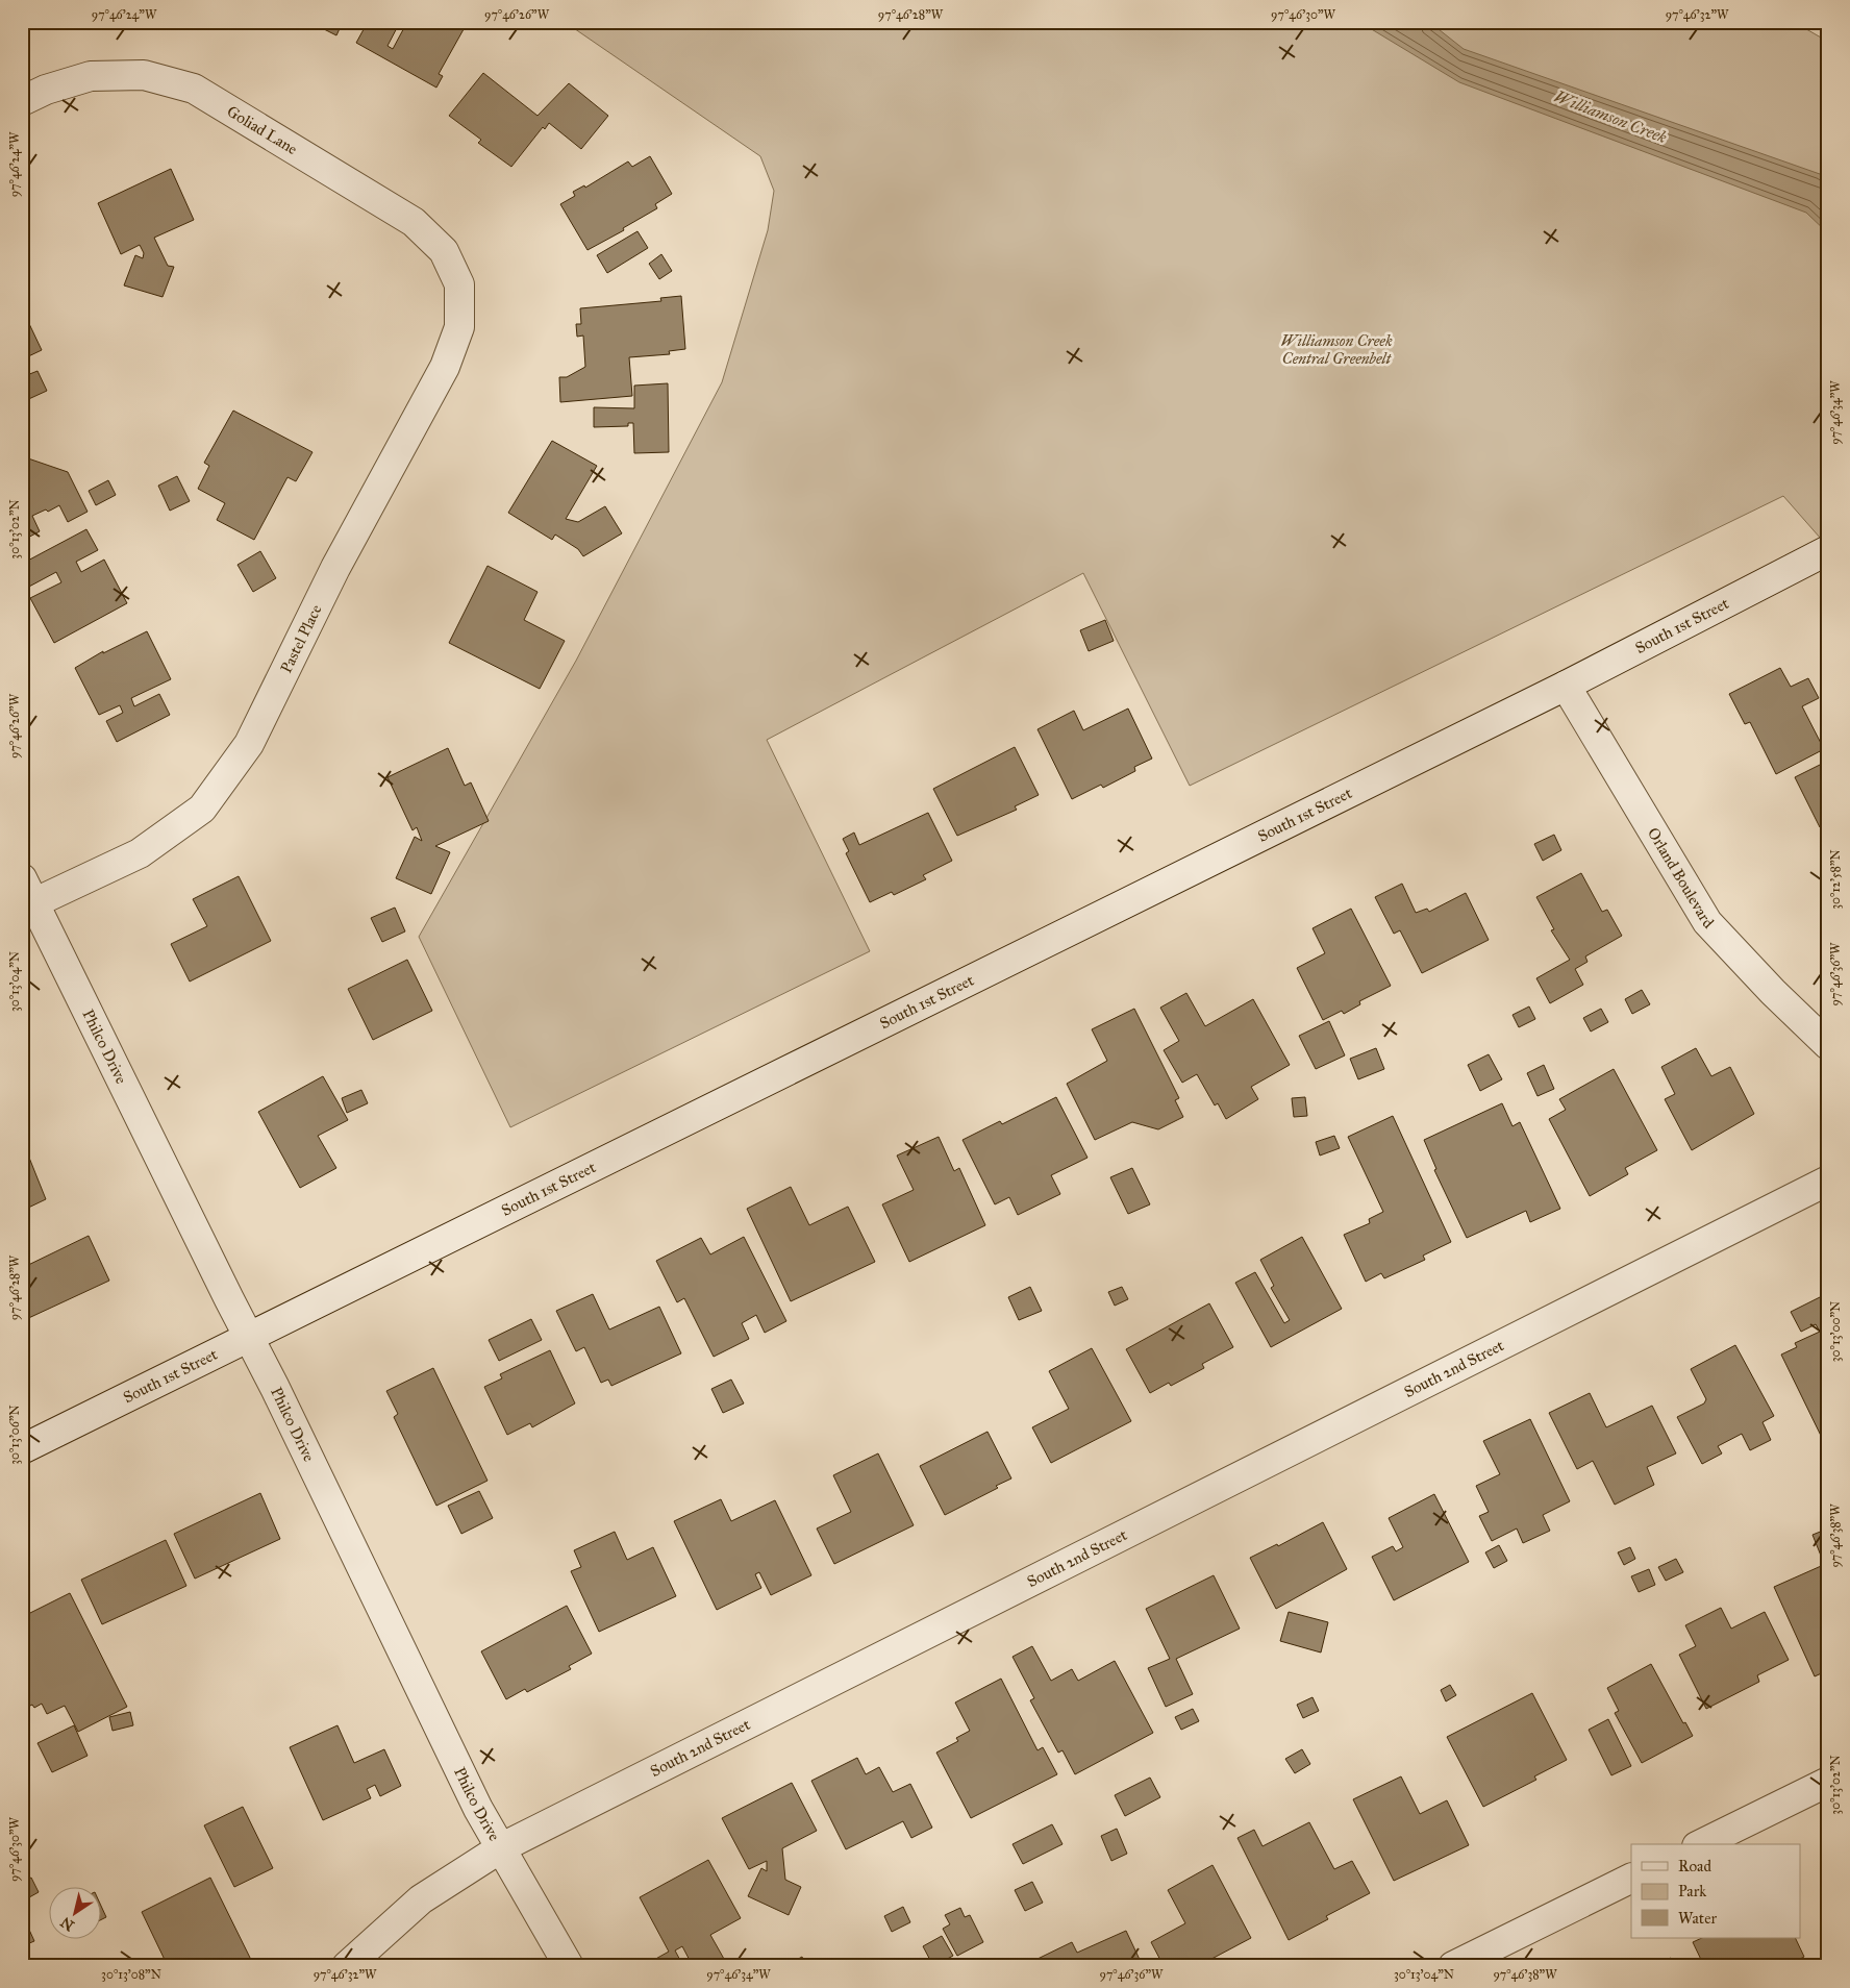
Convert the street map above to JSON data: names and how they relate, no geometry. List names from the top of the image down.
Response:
{
  "streets": {
    "street": [
      "Goliad Lane",
      "South 1st Street",
      "Pastel Place",
      "Orland Boulevard",
      "Philco Drive",
      "South 2nd Street"
    ]
  },
  "crossings": [
    ["Goliad Lane", "Pastel Place"],
    ["South 1st Street", "Orland Boulevard"],
    ["South 1st Street", "Philco Drive"],
    ["Pastel Place", "Philco Drive"],
    ["Philco Drive", "South 2nd Street"]
  ],
  "water": ["Williamson Creek"],
  "parks": ["Williamson Creek Central Greenbelt"],
  "legend": ["Road", "Park", "Water"],
  "north": "bottom left",
  "coordinates": [
    "97°46'24\"W",
    "97°46'26\"W",
    "97°46'28\"W",
    "97°46'30\"W",
    "97°46'32\"W",
    "97°46'34\"W",
    "30°13'02\"N",
    "30°12'58\"N",
    "97°46'36\"W",
    "30°13'04\"N",
    "30°13'00\"N",
    "30°13'06\"N",
    "97°46'38\"W",
    "30°13'08\"N"
  ]
}
